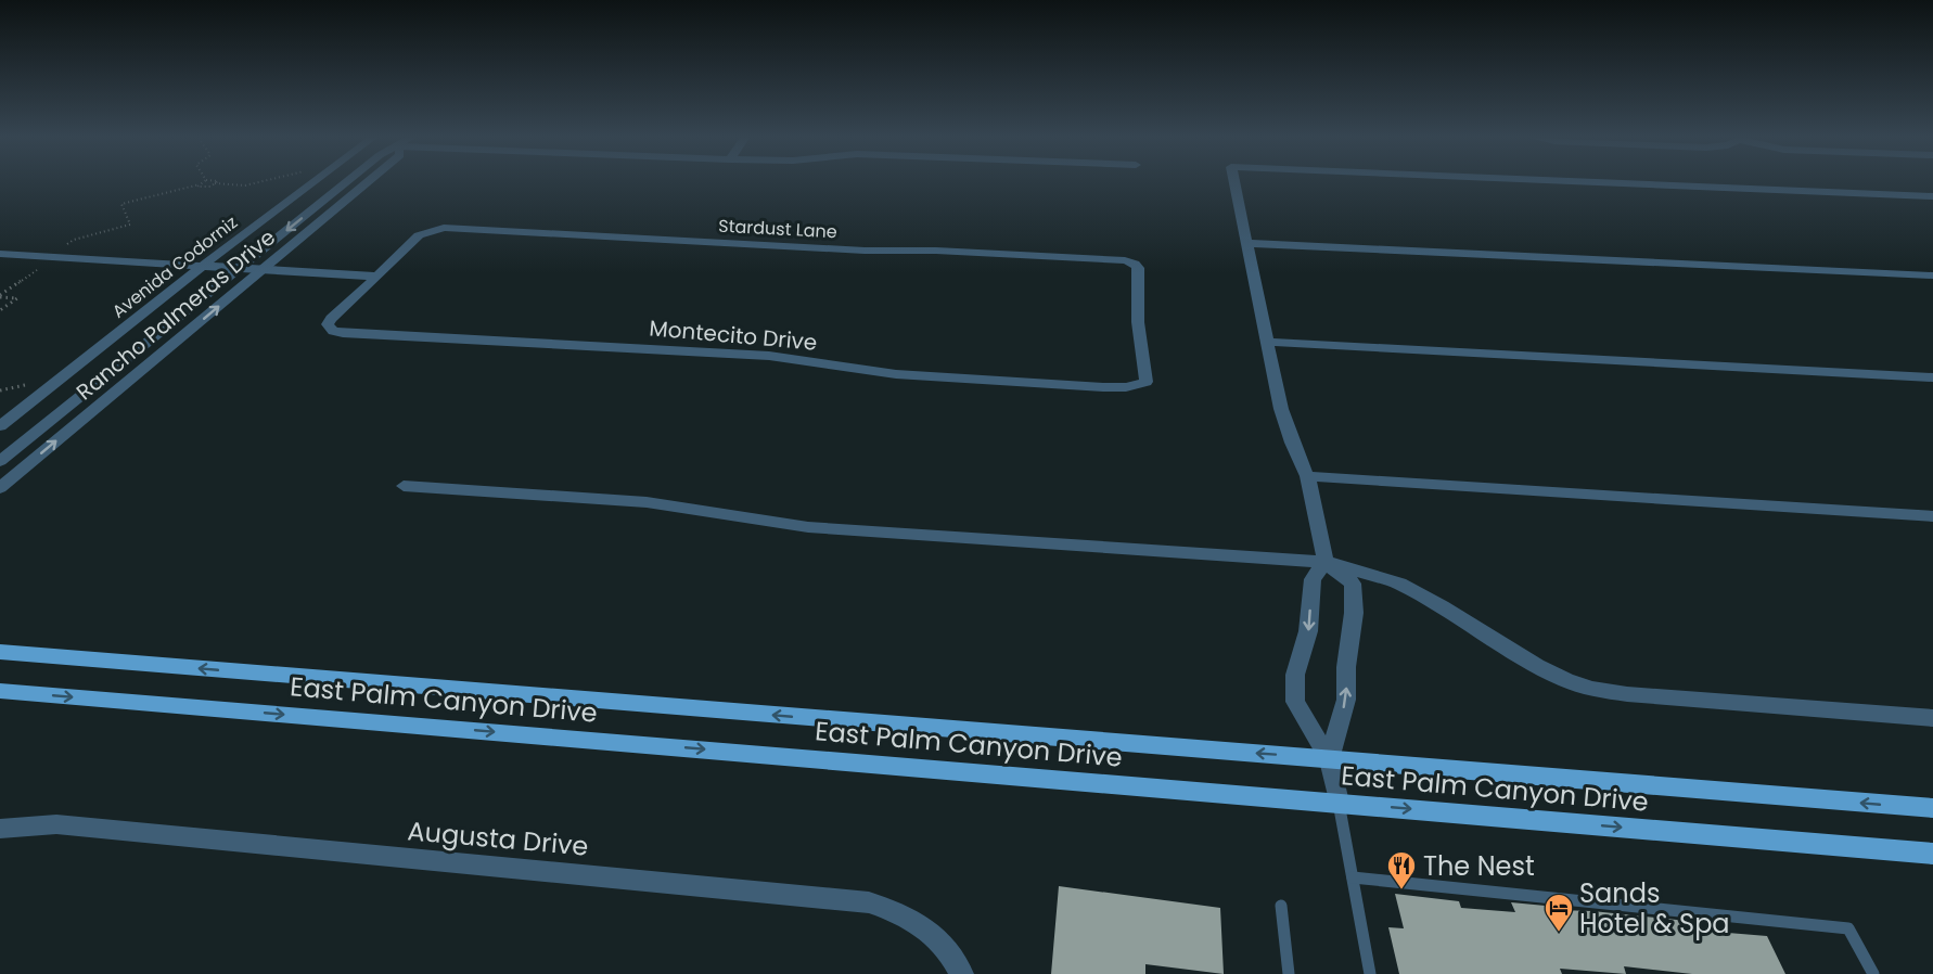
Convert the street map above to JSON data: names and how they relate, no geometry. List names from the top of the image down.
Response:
{
  "streets": {
    "main road": ["East Palm Canyon Drive"],
    "street": [
      "Stardust Lane",
      "Avenida Codorniz",
      "Rancho Palmeras Drive",
      "Montecito Drive",
      "Augusta Drive"
    ]
  },
  "crossings": [
    ["Stardust Lane", "Montecito Drive"]
  ],
  "places": {
    "restaurant": ["The Nest"],
    "hotel": ["Sands Hotel & Spa"]
  }
}
